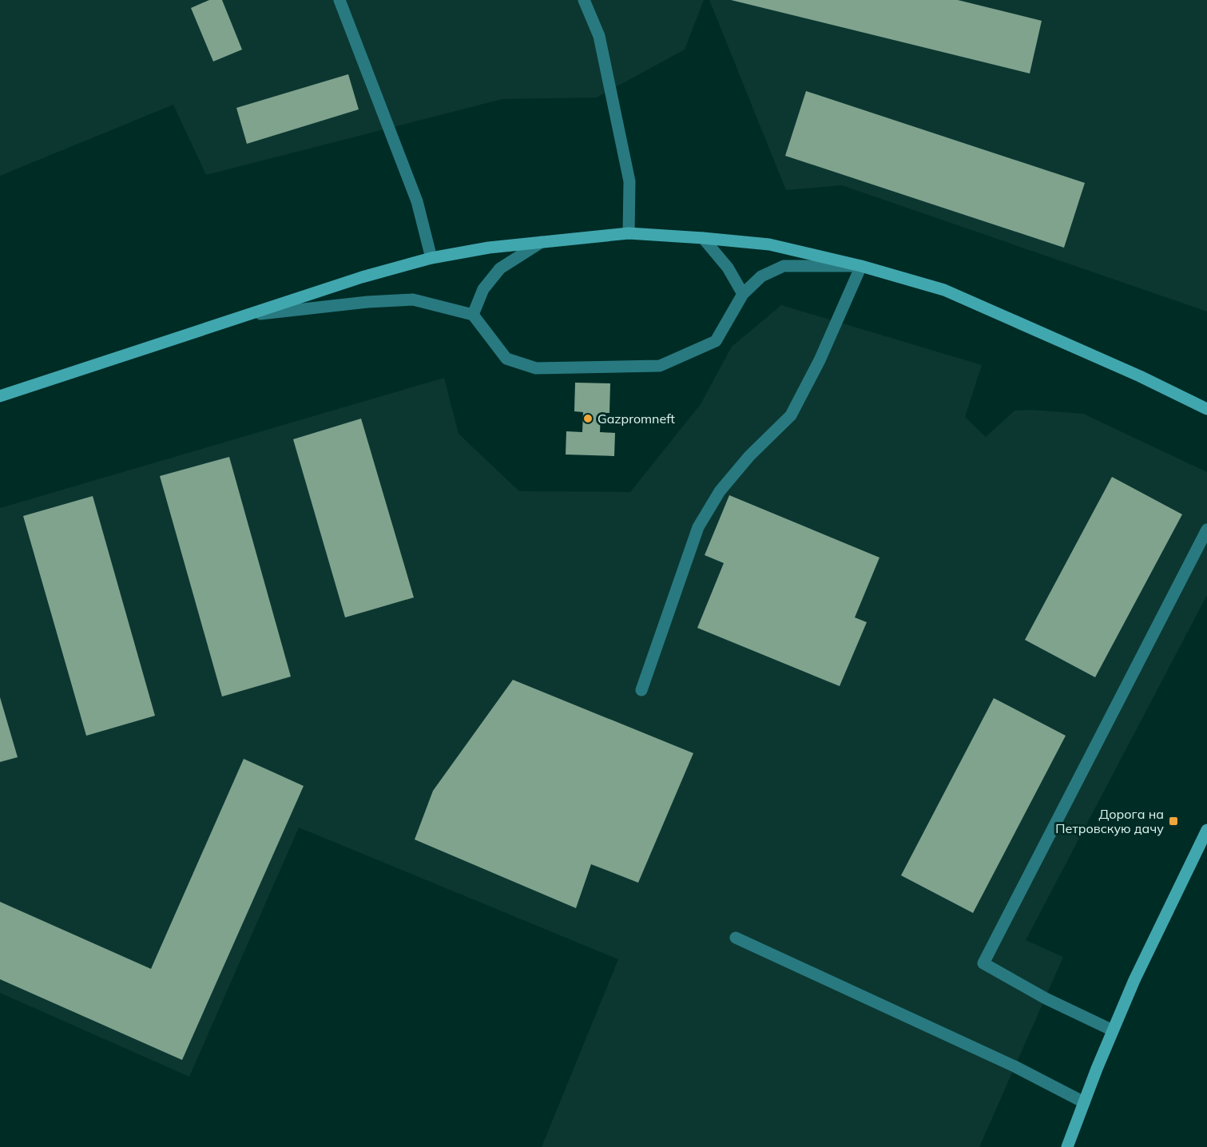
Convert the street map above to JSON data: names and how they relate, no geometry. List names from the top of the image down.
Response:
{
  "places": {
    "other": ["Gazpromneft"],
    "transit": ["Дорога на Петровскую дачу"]
  }
}
